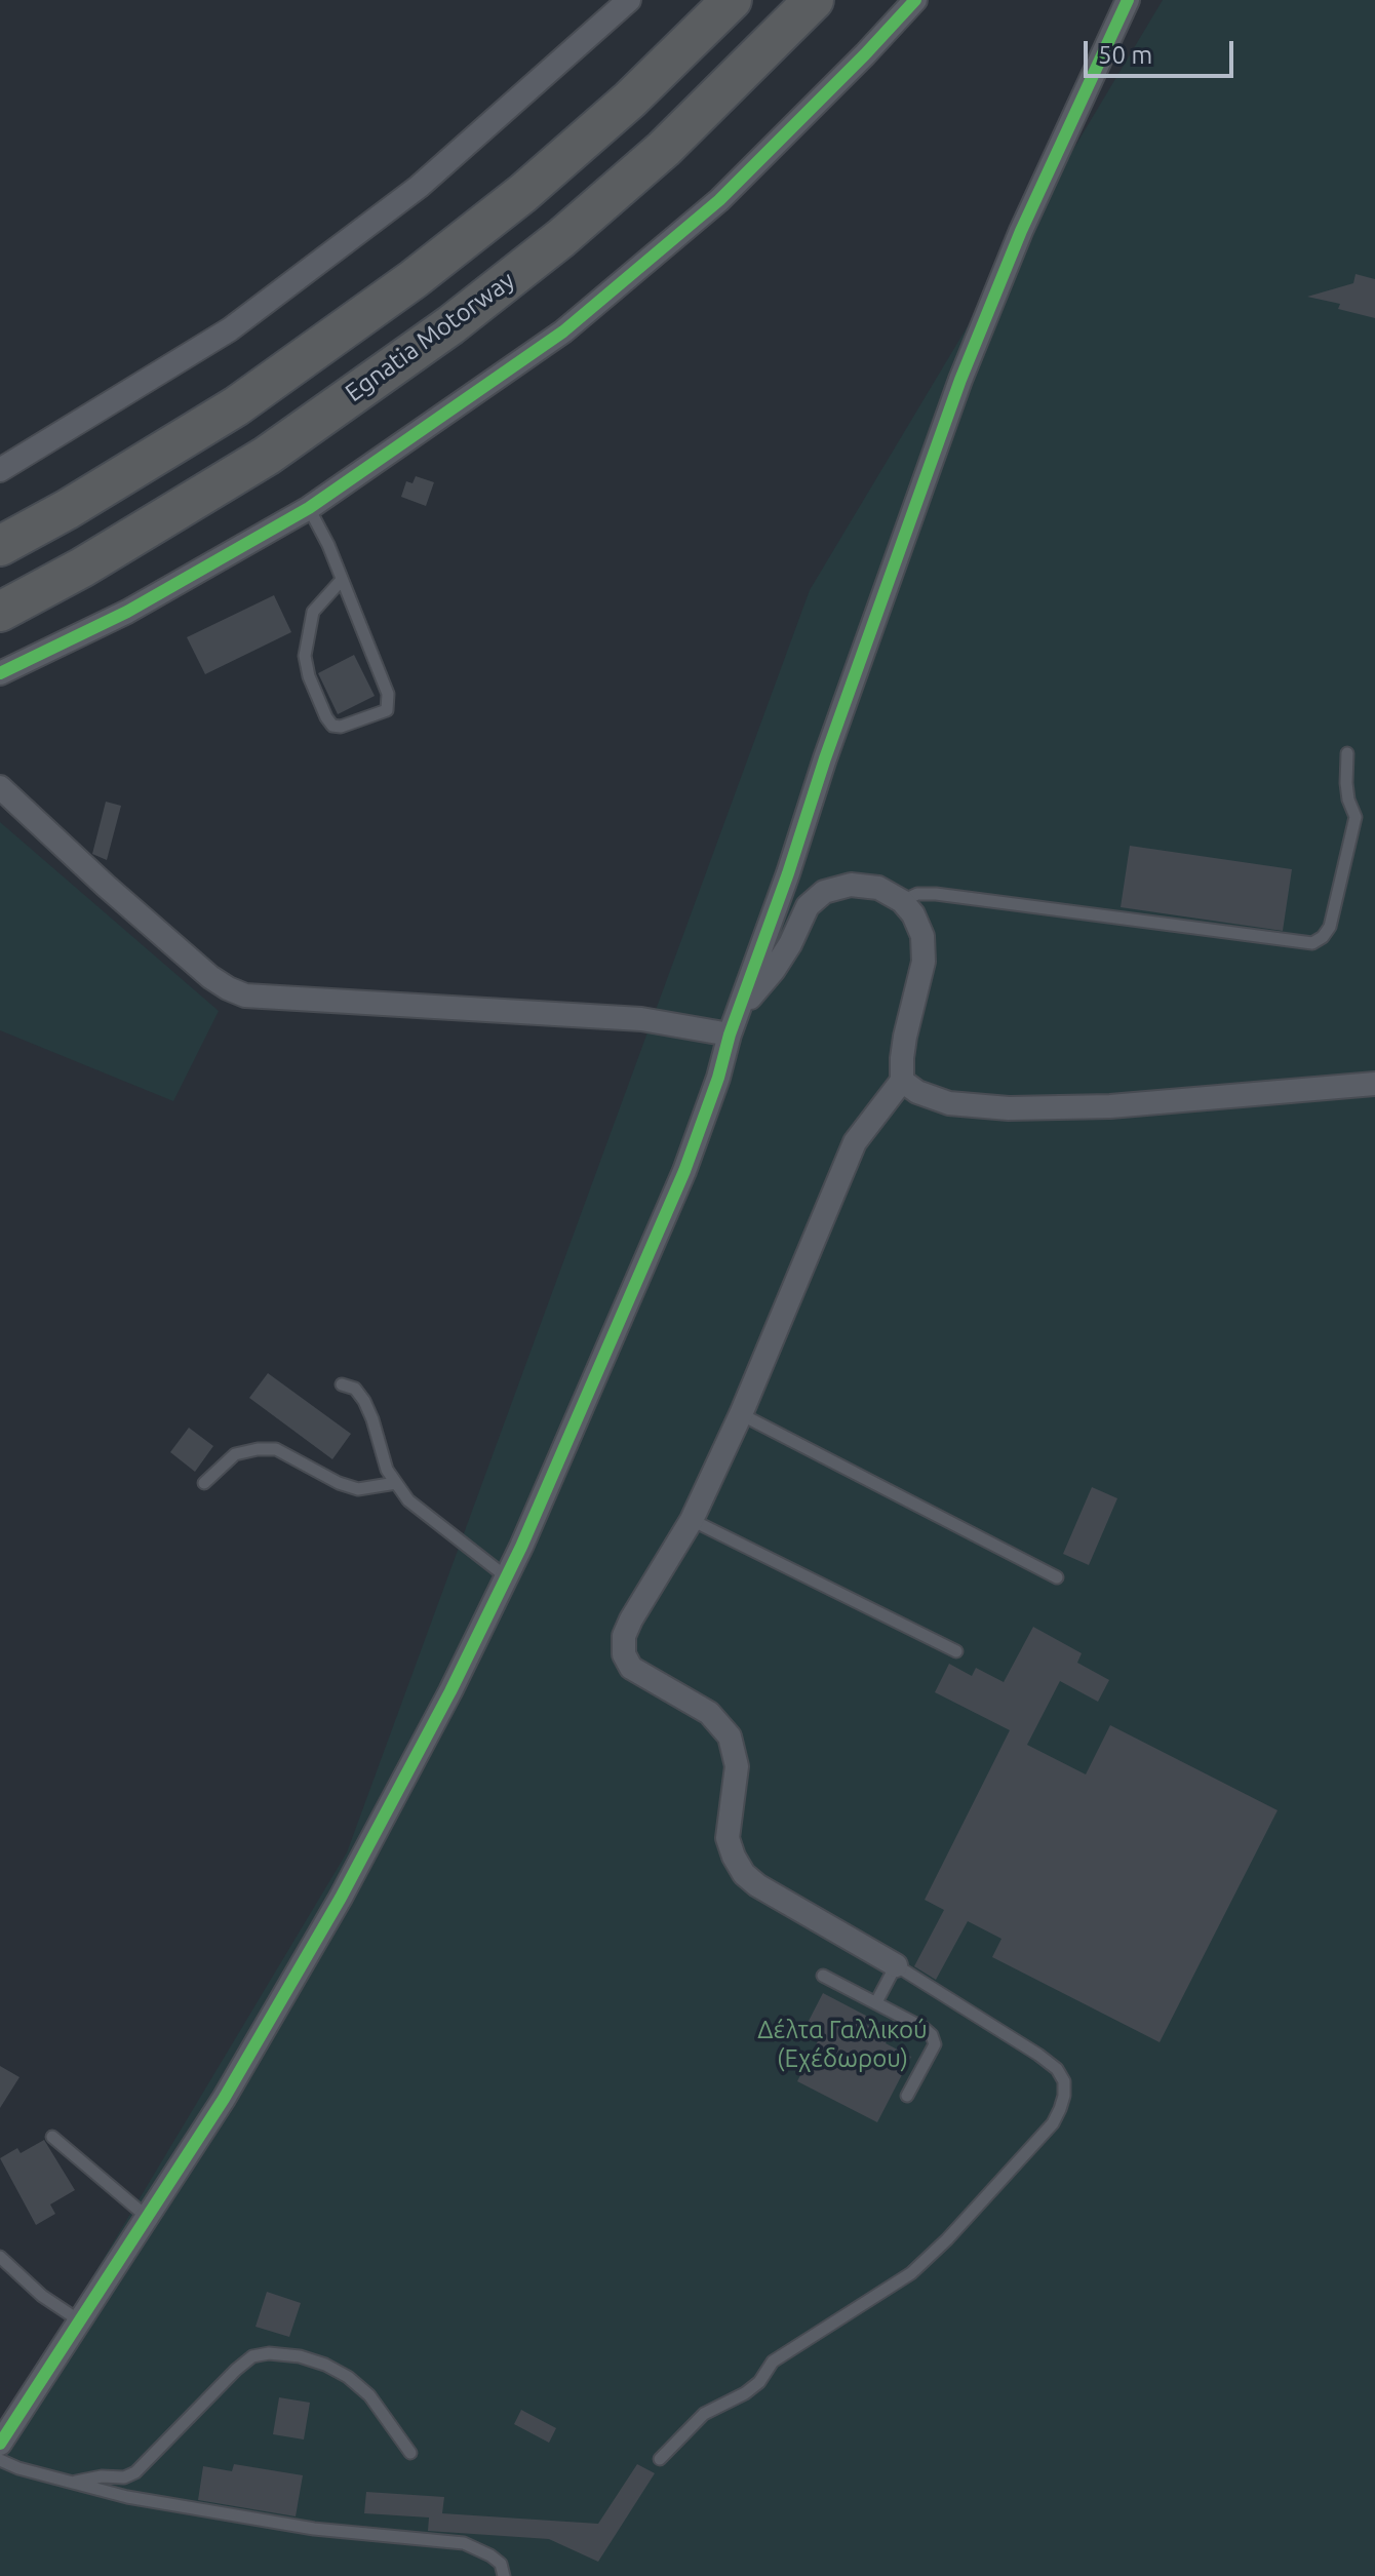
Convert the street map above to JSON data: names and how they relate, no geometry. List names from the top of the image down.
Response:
{
  "streets": {
    "highway": ["Egnatia Motorway"]
  },
  "parks": ["Δέλτα Γαλλικού (Εχέδωρου)"],
  "scale_bar": "50 m"
}
